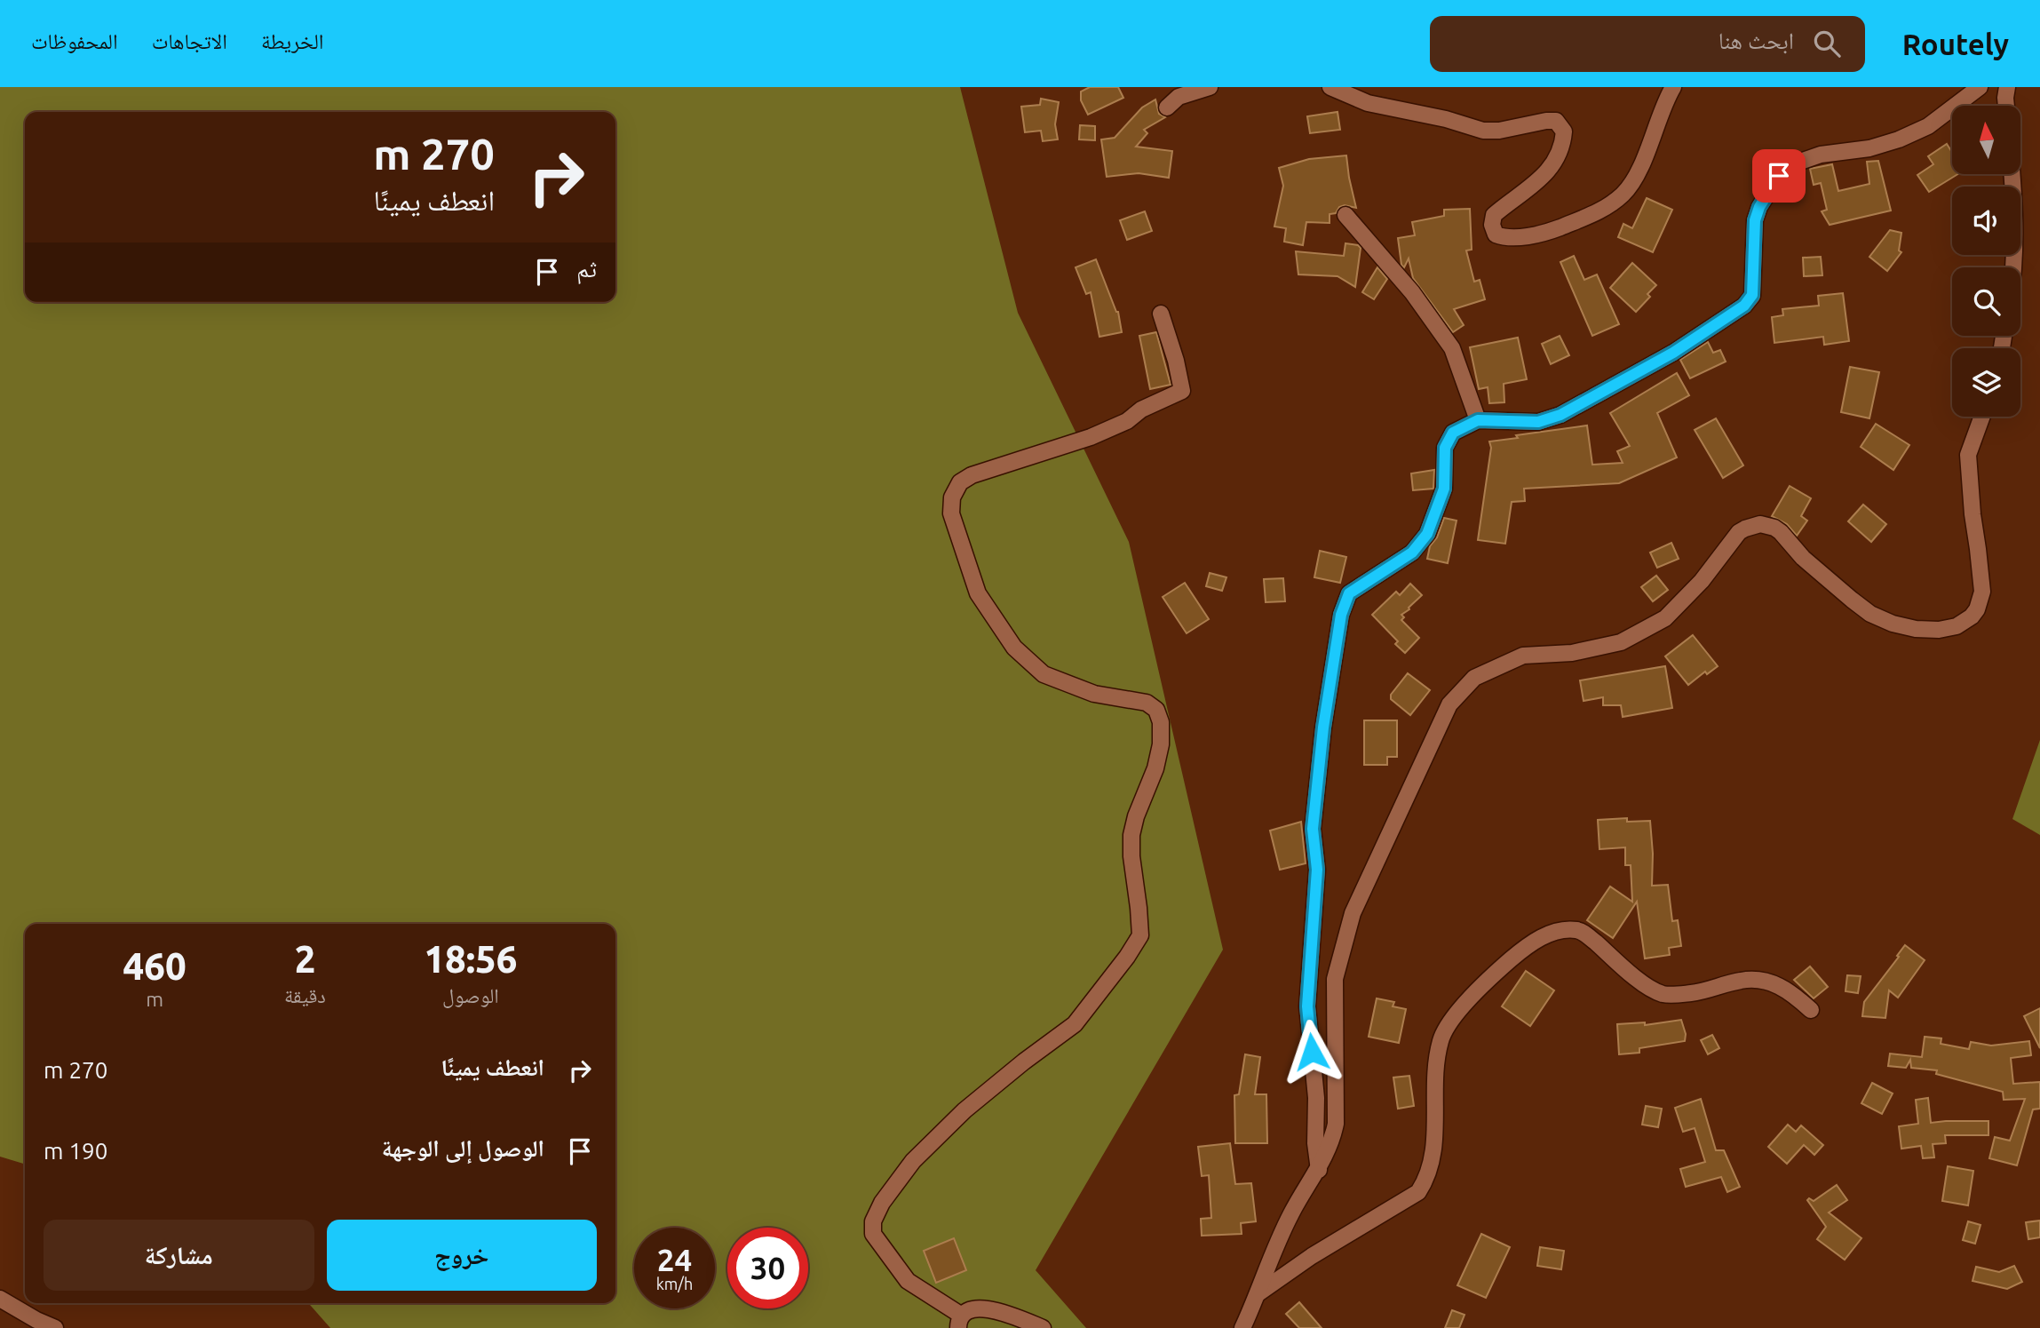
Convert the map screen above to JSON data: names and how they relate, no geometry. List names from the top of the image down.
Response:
{
  "north": "top",
  "page": {
    "header": "Routely",
    "search": "ابحث هنا",
    "nav": ["الخريطة", "الاتجاهات", "المحفوظات"],
    "turn": ["270 m", "انعطف يمينًا"],
    "then": "ثم",
    "eta": [
      "18:56",
      "الوصول",
      "2",
      "دقيقة",
      "460",
      "m"
    ],
    "list": [
      {
        "name": "انعطف يمينًا",
        "value": "270 m"
      },
      {
        "name": "الوصول إلى الوجهة",
        "value": "190 m"
      }
    ],
    "buttons": ["خروج", "مشاركة"],
    "speed": "24 km/h",
    "limit": "30"
  }
}
